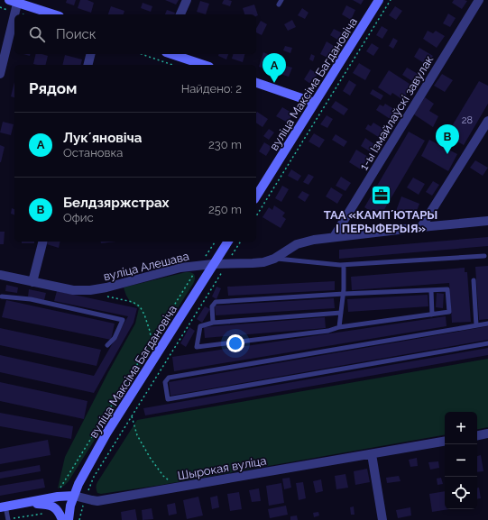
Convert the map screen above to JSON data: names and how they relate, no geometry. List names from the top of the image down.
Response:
{
  "streets": {
    "main road": ["вуліца Максіма Багдановіча", "Шырокая вуліца"],
    "street": ["1-ы Ізмайлаўскі завулак", "вуліца Алешава"]
  },
  "crossings": [
    ["вуліца Максіма Багдановіча", "вуліца Алешава"],
    ["вуліца Максіма Багдановіча", "Шырокая вуліца"],
    ["1-ы Ізмайлаўскі завулак", "вуліца Алешава"]
  ],
  "places": {
    "office": ["ТАА «КАМПʼЮТАРЫ I ПЕРЫФЕРЫЯ»"]
  },
  "house_numbers": ["28"],
  "page": {
    "search": "Поиск",
    "pins": ["A", "B"],
    "heading": ["Рядом", "Найдено: 2"],
    "list": [
      {
        "mark": "A",
        "name": "Лукʼяновіча",
        "note": "Остановка",
        "value": "230 m"
      },
      {
        "mark": "B",
        "name": "Белдзяржстрах",
        "note": "Офис",
        "value": "250 m"
      }
    ],
    "map_buttons": ["+", "−"]
  }
}
